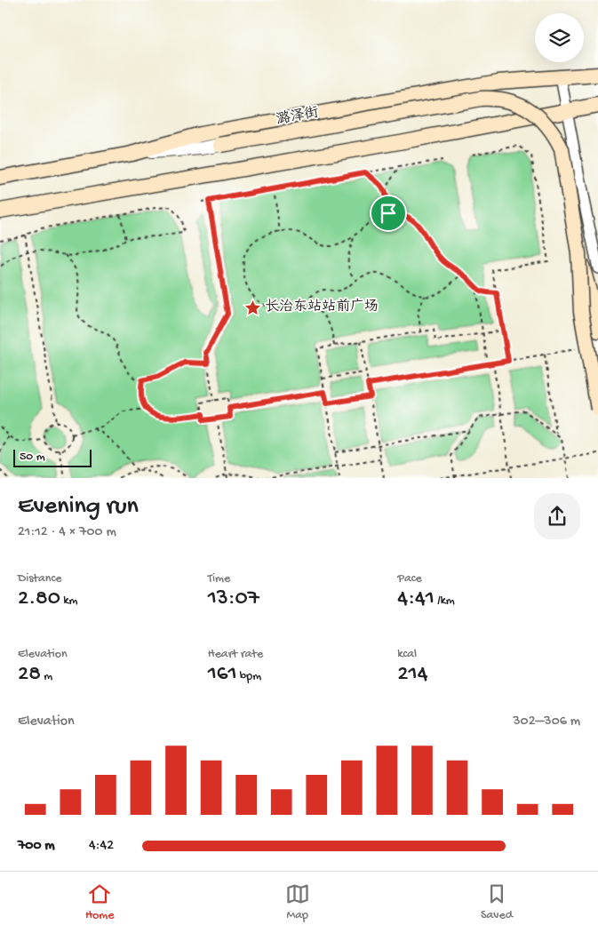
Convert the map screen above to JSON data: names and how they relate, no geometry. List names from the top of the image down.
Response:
{
  "streets": {
    "main road": ["潞泽街"]
  },
  "places": {
    "place": ["长治东站站前广场"]
  },
  "scale_bar": "50 m",
  "page": {
    "scale": "50 m",
    "heading": ["Evening run", "21:12 · 4 × 700 m"],
    "stats": [
      ["Distance", "2.80 km"],
      ["Time", "13:07"],
      ["Pace", "4:41 /km"],
      ["Elevation", "28 m"],
      ["Heart rate", "161 bpm"],
      ["kcal", "214"]
    ],
    "chart": ["Elevation", "302–306 m"],
    "list": [
      {
        "name": "700 m",
        "note": "4:42"
      }
    ],
    "tabs": ["Home", "Map", "Saved"]
  }
}
